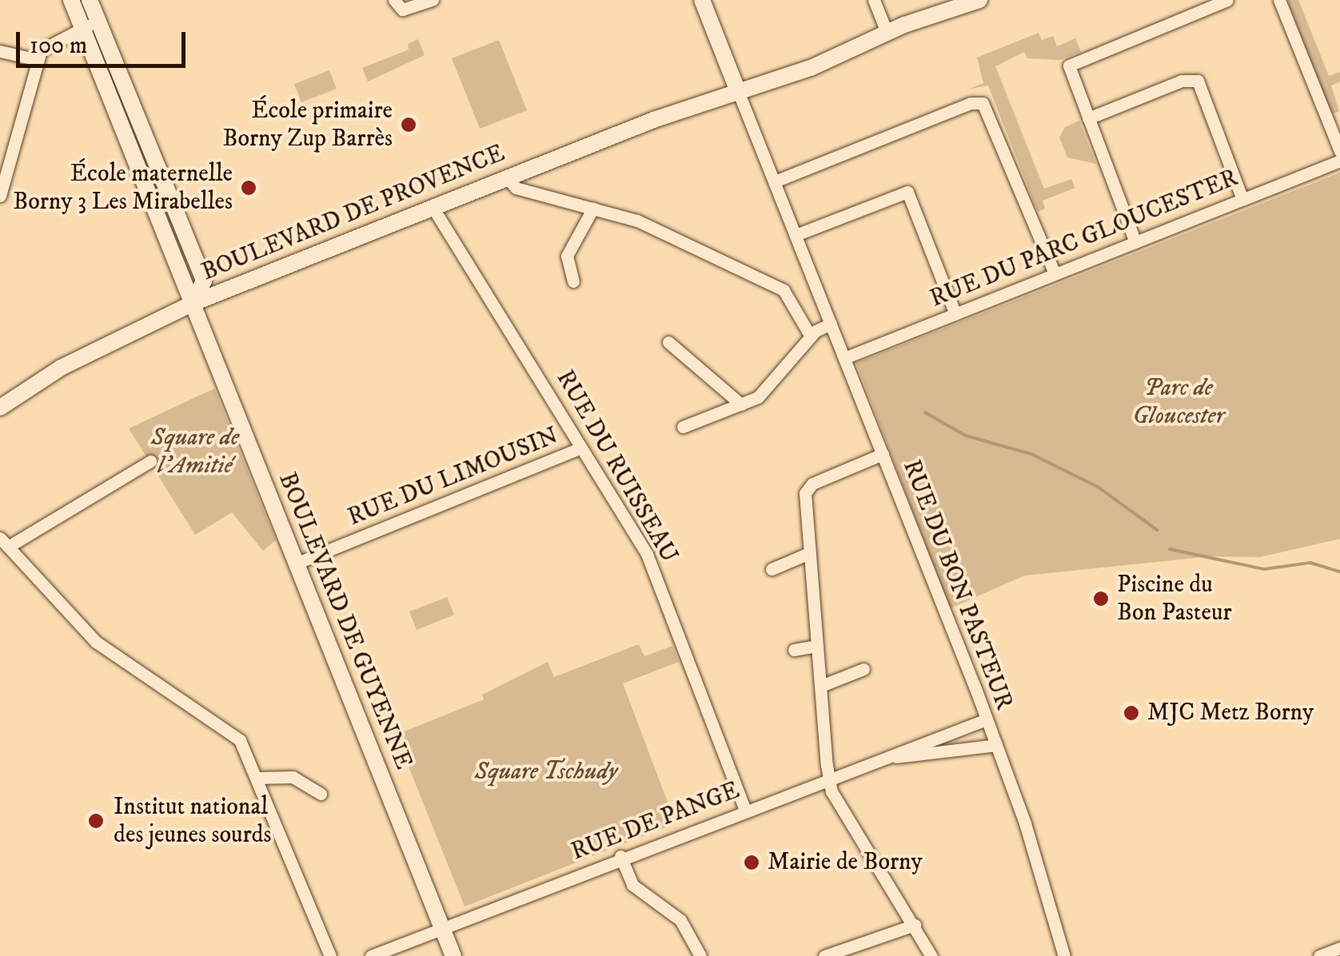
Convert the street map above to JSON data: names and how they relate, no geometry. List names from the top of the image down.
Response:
{
  "streets": {
    "street": [
      "BOULEVARD DE PROVENCE",
      "RUE DU PARC GLOUCESTER",
      "RUE DU RUISSEAU",
      "RUE DU LIMOUSIN",
      "RUE DU BON PASTEUR",
      "BOULEVARD DE GUYENNE",
      "RUE DE PANGE"
    ]
  },
  "crossings": [
    ["BOULEVARD DE PROVENCE", "RUE DU RUISSEAU"],
    ["BOULEVARD DE PROVENCE", "RUE DU BON PASTEUR"],
    ["BOULEVARD DE PROVENCE", "BOULEVARD DE GUYENNE"],
    ["RUE DU PARC GLOUCESTER", "RUE DU BON PASTEUR"],
    ["RUE DU RUISSEAU", "RUE DU LIMOUSIN"],
    ["RUE DU RUISSEAU", "RUE DE PANGE"],
    ["RUE DU LIMOUSIN", "BOULEVARD DE GUYENNE"],
    ["RUE DU BON PASTEUR", "RUE DE PANGE"],
    ["BOULEVARD DE GUYENNE", "RUE DE PANGE"]
  ],
  "parks": ["Parc de Gloucester", "Square de l'Amitié", "Square Tschudy"],
  "places": [
    "École primaire Borny Zup Barrès",
    "École maternelle Borny 3 Les Mirabelles",
    "Piscine du Bon Pasteur",
    "MJC Metz Borny",
    "Institut national des jeunes sourds",
    "Mairie de Borny"
  ],
  "scale_bar": "100 m"
}
